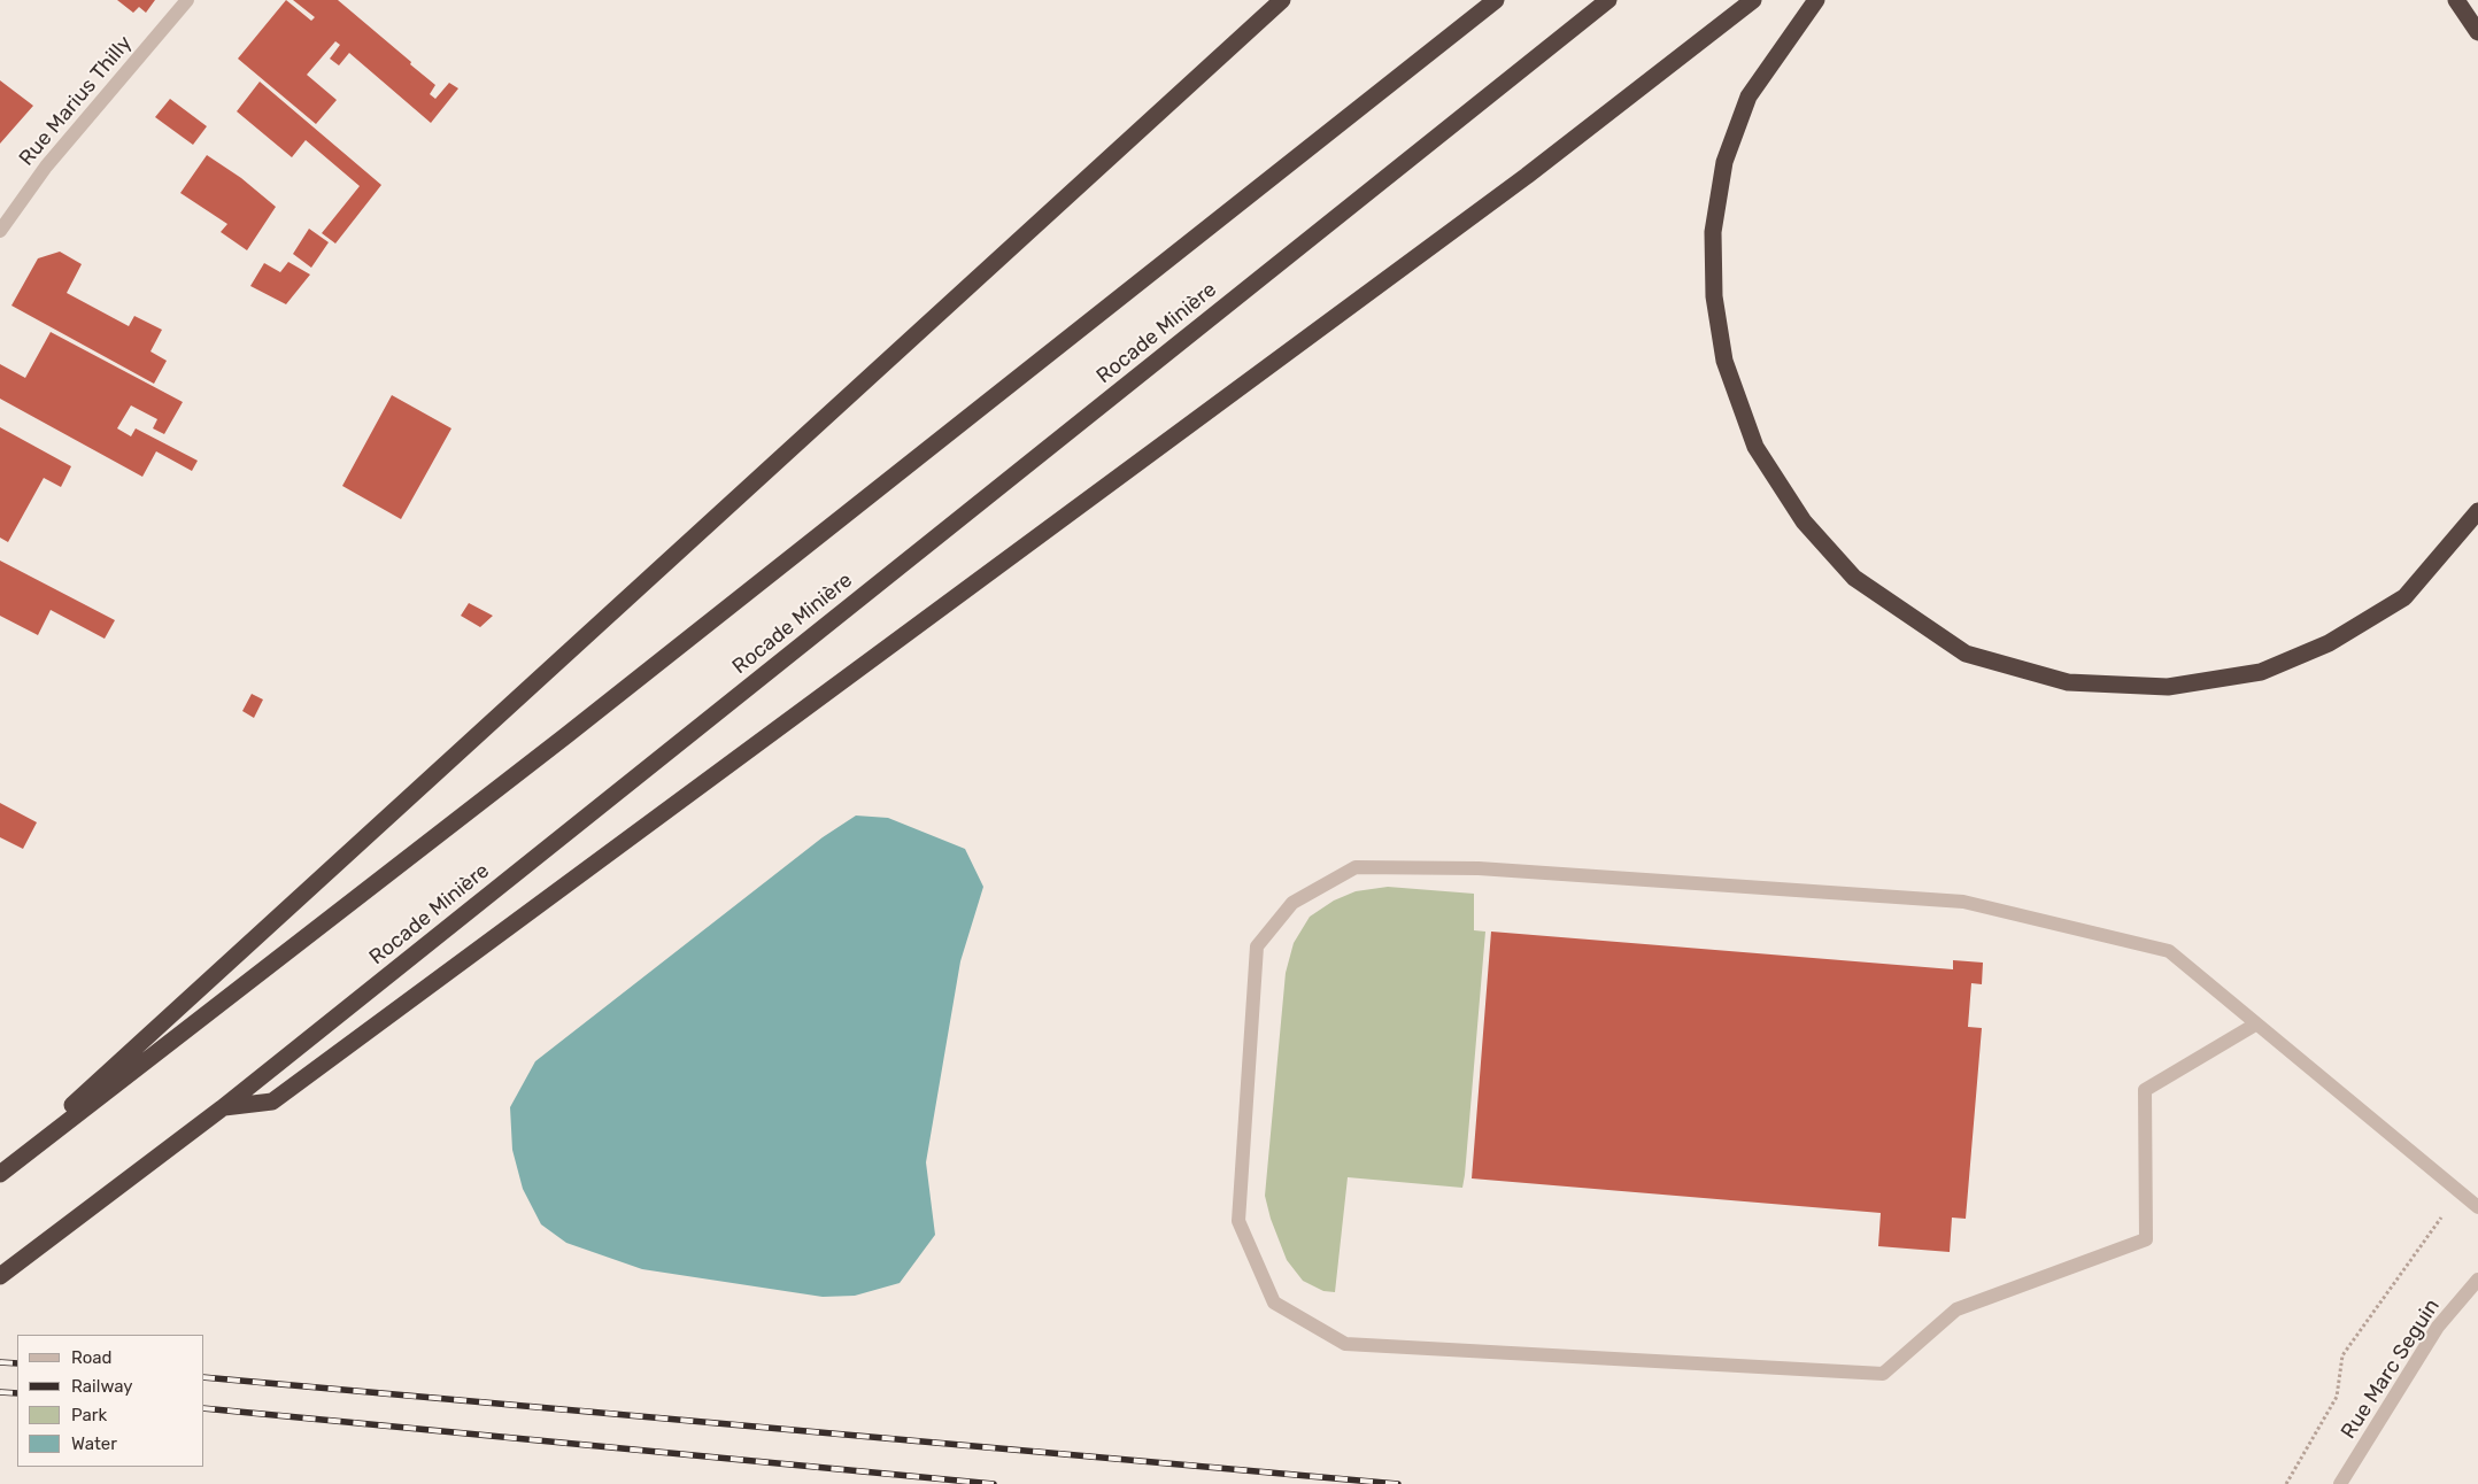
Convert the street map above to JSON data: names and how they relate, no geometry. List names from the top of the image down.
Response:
{
  "streets": {
    "highway": ["Rocade Minière"],
    "street": ["Rue Marius Thilly", "Rue Marc Seguin"]
  },
  "legend": [
    "Road",
    "Railway",
    "Park",
    "Water"
  ]
}
